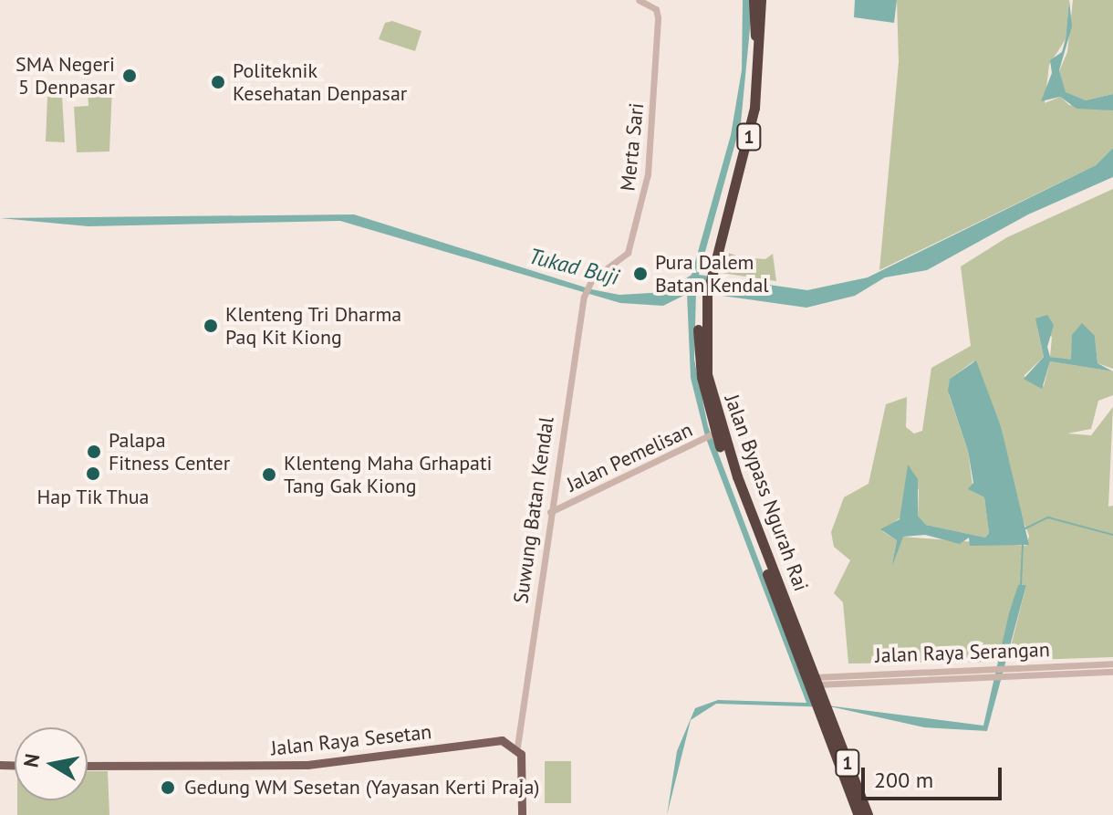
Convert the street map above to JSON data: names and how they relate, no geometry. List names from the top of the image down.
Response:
{
  "streets": {
    "highway": ["1", "Jalan Bypass Ngurah Rai"],
    "main road": ["Jalan Raya Sesetan"],
    "street": [
      "Merta Sari",
      "Jalan Pemelisan",
      "Suwung Batan Kendal",
      "Jalan Raya Serangan"
    ]
  },
  "crossings": [
    ["Merta Sari", "Suwung Batan Kendal"],
    ["Jalan Pemelisan", "Jalan Bypass Ngurah Rai"],
    ["Jalan Pemelisan", "Suwung Batan Kendal"],
    ["Jalan Bypass Ngurah Rai", "Jalan Raya Serangan"],
    ["Suwung Batan Kendal", "Jalan Raya Sesetan"]
  ],
  "water": ["Tukad Buji"],
  "places": [
    "SMA Negeri 5 Denpasar",
    "Politeknik Kesehatan Denpasar",
    "Pura Dalem Batan Kendal",
    "Klenteng Tri Dharma Paq Kit Kiong",
    "Palapa Fitness Center",
    "Hap Tik Thua",
    "Klenteng Maha Grhapati Tang Gak Kiong",
    "Gedung WM Sesetan (Yayasan Kerti Praja)"
  ],
  "scale_bar": "200 m",
  "north": "left"
}
